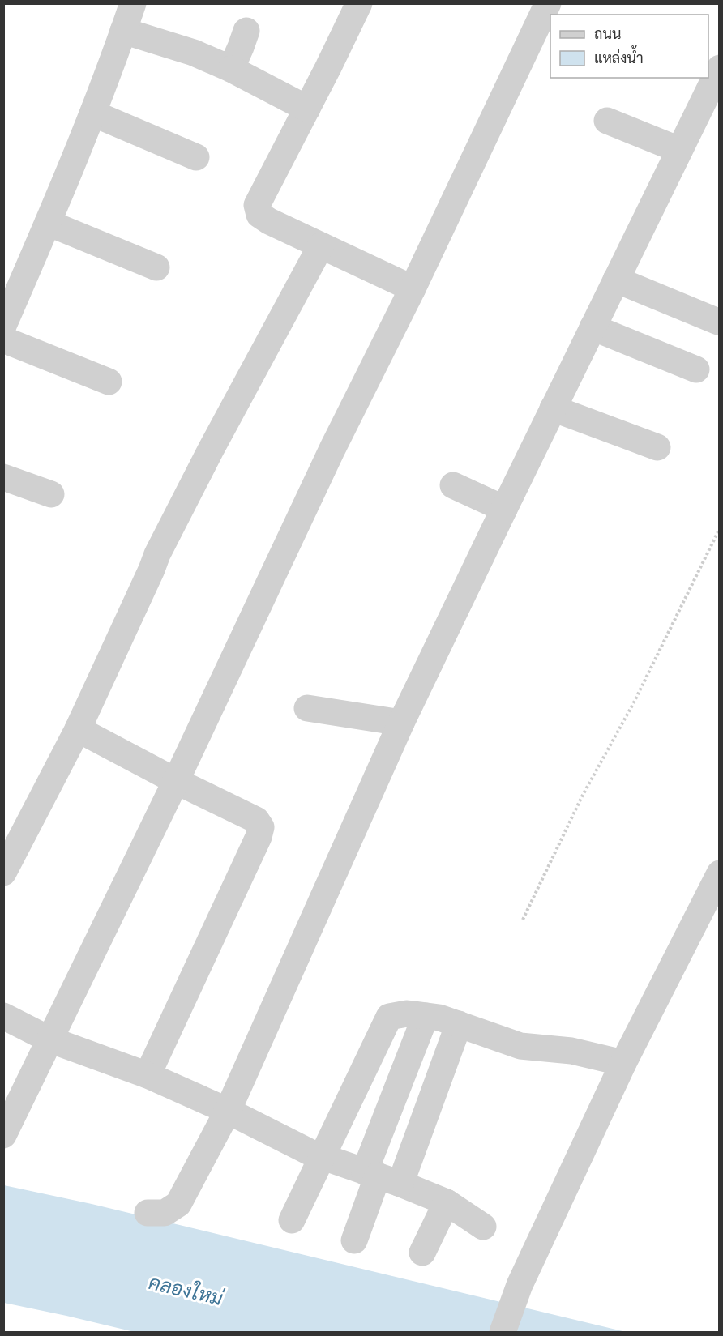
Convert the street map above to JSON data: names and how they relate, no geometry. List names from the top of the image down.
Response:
{
  "water": ["คลองใหม่"],
  "legend": ["ถนน", "แหล่งน้ำ"]
}
